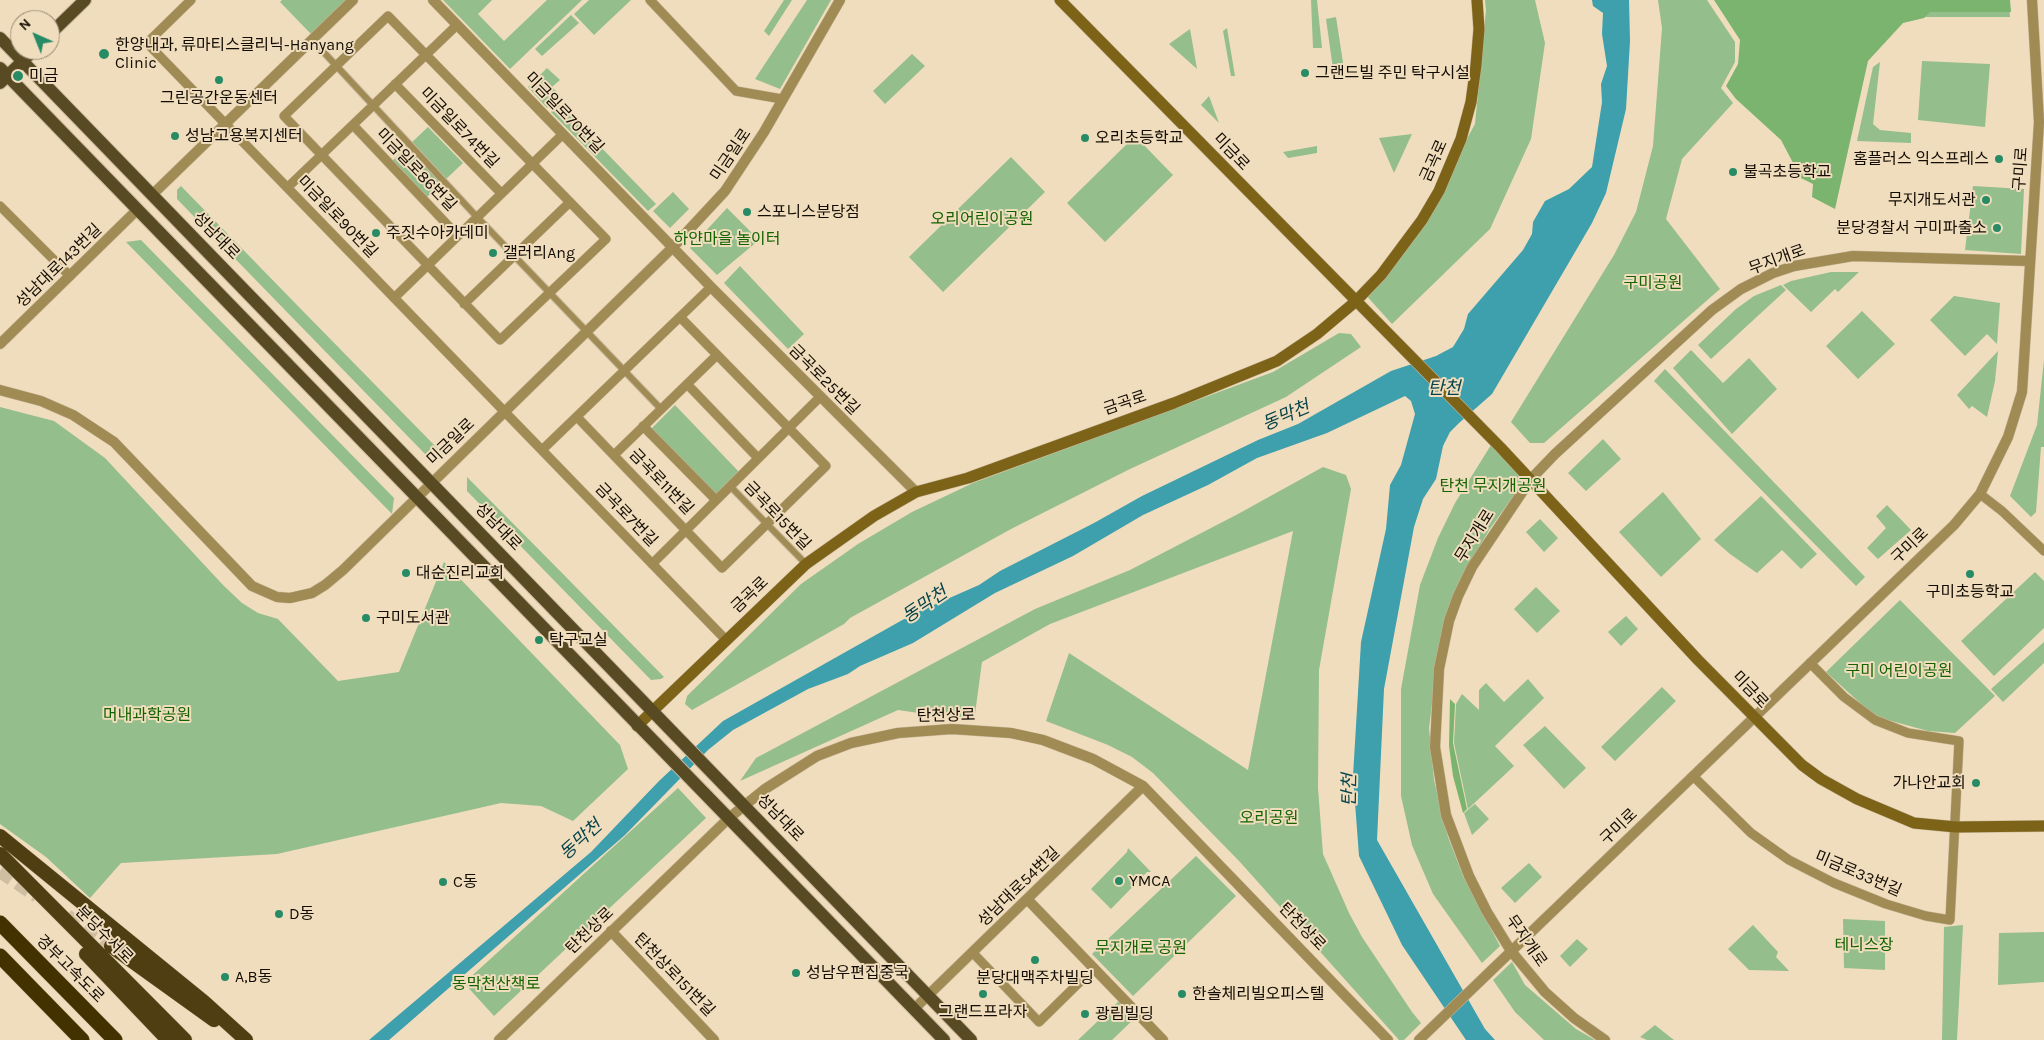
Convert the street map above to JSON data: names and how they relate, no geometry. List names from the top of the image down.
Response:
{
  "streets": {
    "highway": ["분당수서로", "경부고속도로"],
    "main road": ["미금로", "금곡로", "성남대로"],
    "street": [
      "미금일로70번길",
      "미금일로74번길",
      "미금일로",
      "구미로",
      "미금일로86번길",
      "미금일로90번길",
      "무지개로",
      "성남대로143번길",
      "금곡로25번길",
      "금곡로11번길",
      "금곡로7번길",
      "금곡로15번길",
      "탄천상로",
      "미금로33번길",
      "성남대로54번길",
      "탄천상로151번길"
    ]
  },
  "crossings": [
    ["미금일로70번길", "미금일로"],
    ["미금일로70번길", "금곡로25번길"],
    ["미금로", "금곡로"],
    ["미금로", "구미로"],
    ["미금로", "무지개로"],
    ["미금로", "미금로33번길"],
    ["미금일로", "미금일로90번길"],
    ["미금일로", "성남대로"],
    ["미금일로", "금곡로25번길"],
    ["미금일로", "금곡로7번길"],
    ["금곡로", "성남대로"],
    ["금곡로", "금곡로25번길"],
    ["금곡로", "금곡로7번길"],
    ["금곡로", "금곡로15번길"],
    ["구미로", "무지개로"],
    ["구미로", "미금로33번길"],
    ["미금일로86번길", "미금일로90번길"],
    ["미금일로90번길", "금곡로7번길"],
    ["성남대로", "탄천상로"],
    ["성남대로", "성남대로54번길"],
    ["금곡로25번길", "금곡로11번길"],
    ["금곡로11번길", "금곡로7번길"],
    ["금곡로11번길", "금곡로15번길"],
    ["탄천상로", "성남대로54번길"],
    ["탄천상로", "탄천상로151번길"]
  ],
  "water": ["탄천", "동막천"],
  "parks": [
    "오리어린이공원",
    "하얀마을 놀이터",
    "구미공원",
    "탄천 무지개공원",
    "구미 어린이공원",
    "머내과학공원",
    "오리공원",
    "테니스장",
    "무지개로 공원",
    "동막천산책로"
  ],
  "places": [
    "한양내과, 류마티스클리닉-Hanyang Clinic",
    "그랜드빌 주민 탁구시설",
    "미금",
    "그린공간운동센터",
    "성남고용복지센터",
    "오리초등학교",
    "홈플러스 익스프레스",
    "불곡초등학교",
    "무지개도서관",
    "스포니스분당점",
    "분당경찰서 구미파출소",
    "주짓수아카데미",
    "갤러리Ang",
    "대순진리교회",
    "구미초등학교",
    "구미도서관",
    "탁구교실",
    "가나안교회",
    "YMCA",
    "C동",
    "D동",
    "분당대맥주차빌딩",
    "성남우편집중국",
    "A,B동",
    "그랜드프라자",
    "한솔체리빌오피스텔",
    "광림빌딩"
  ],
  "north": "top left"
}
